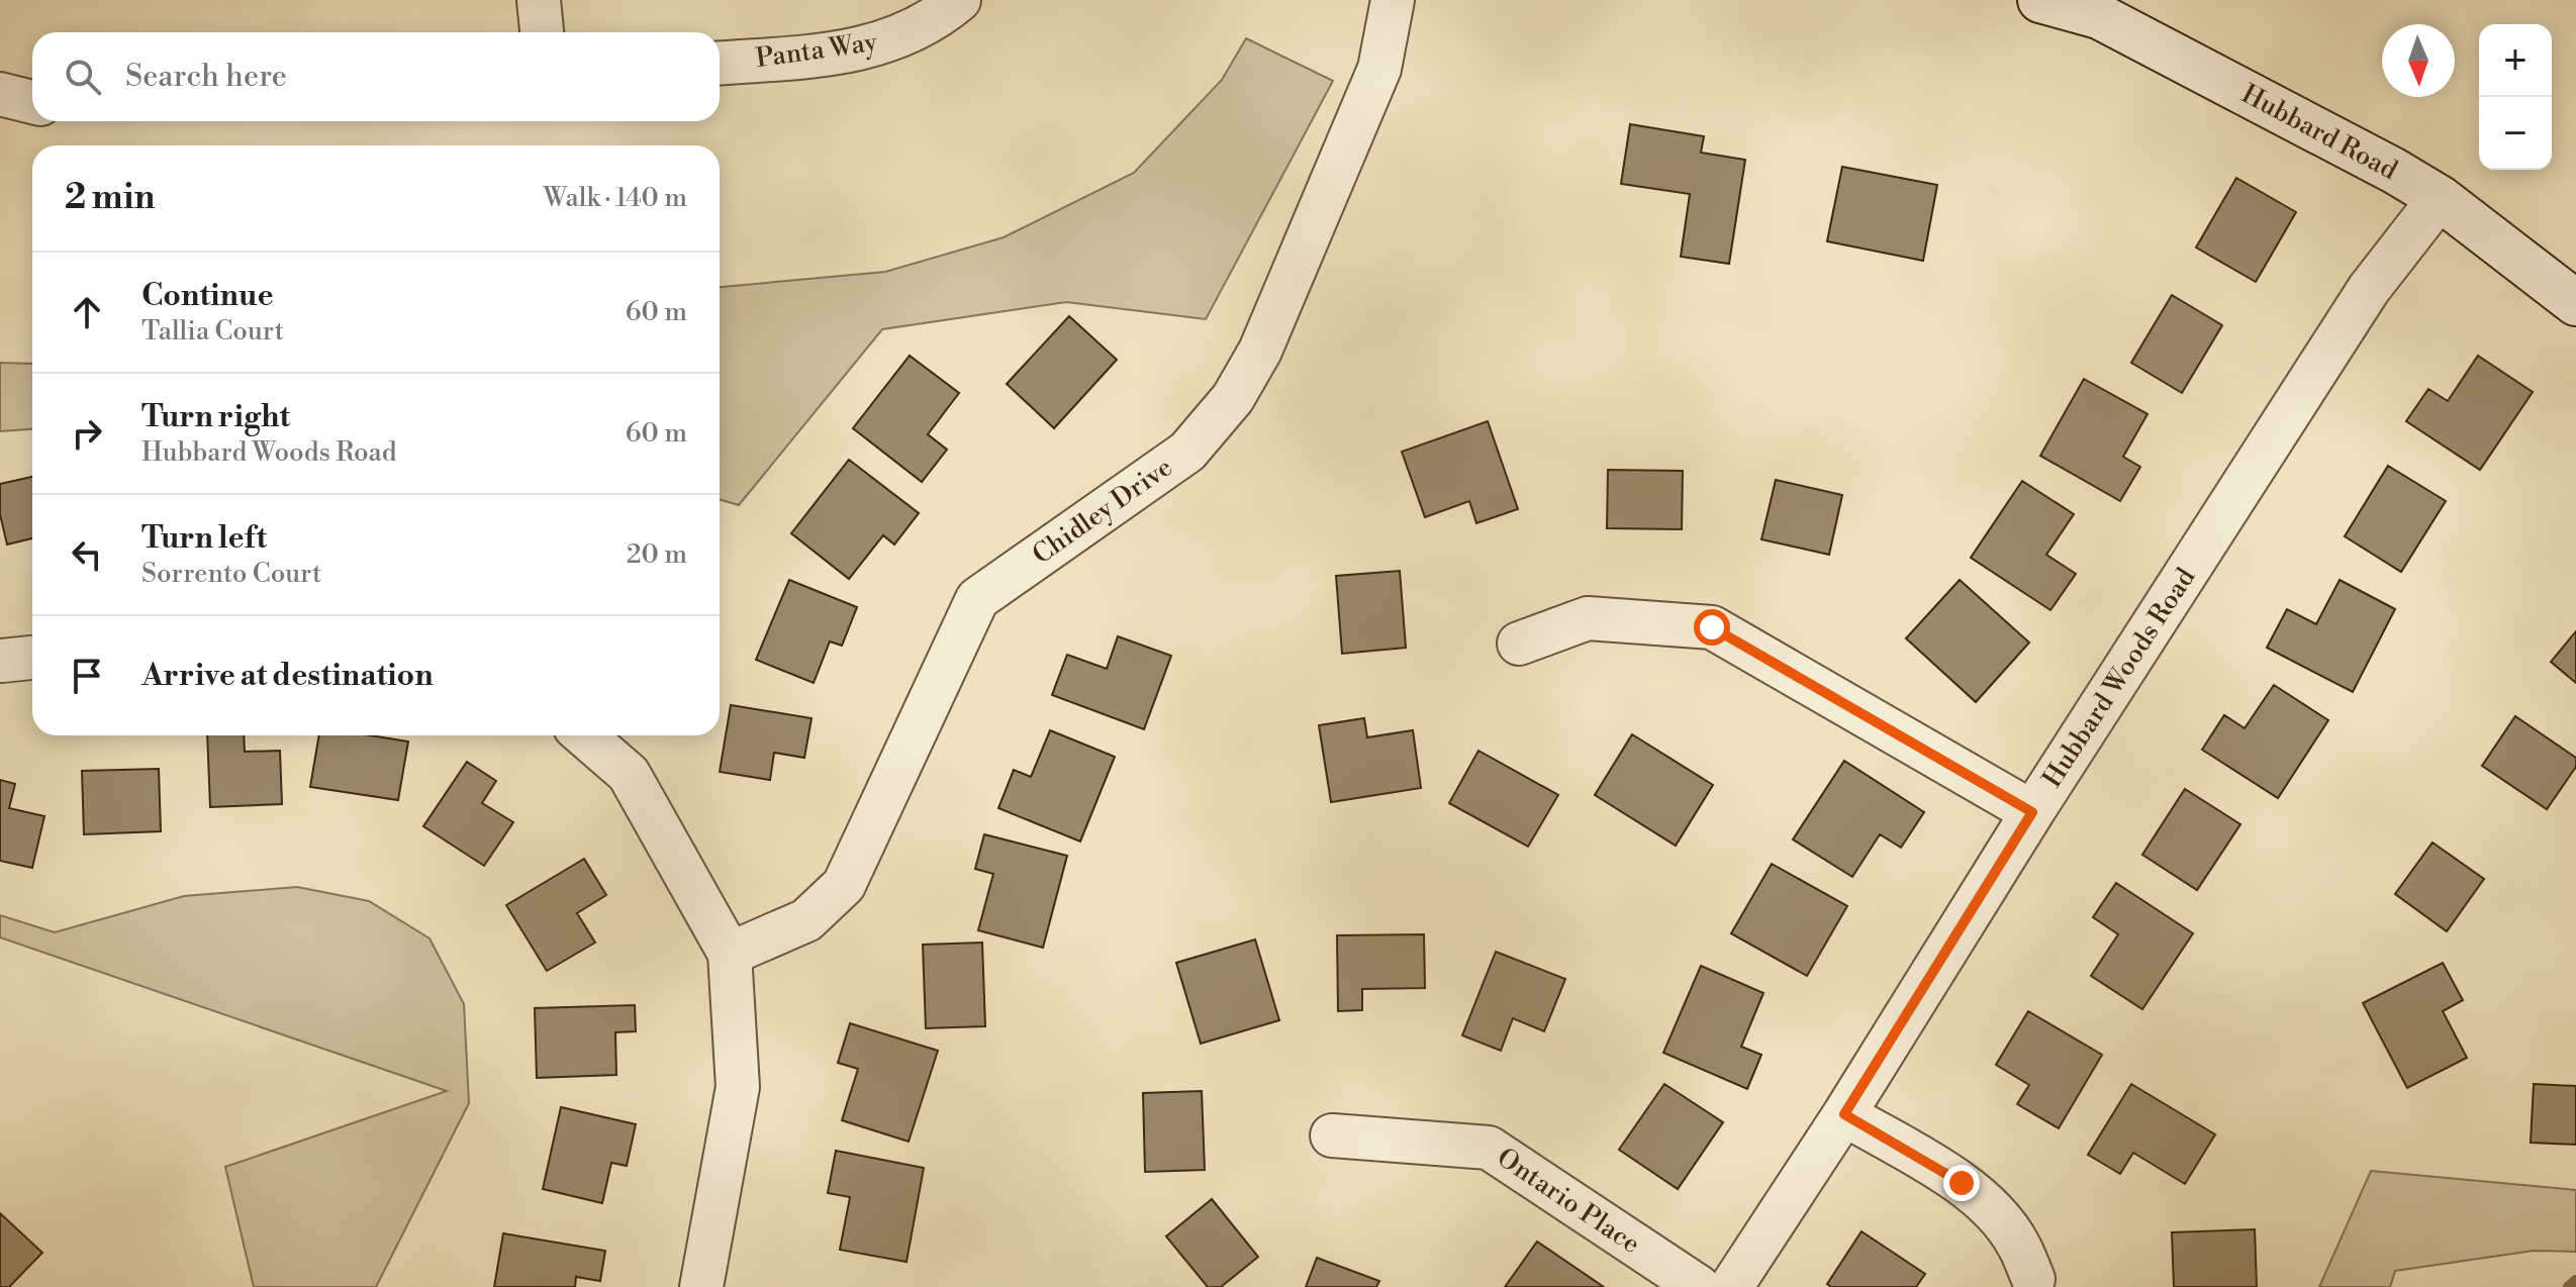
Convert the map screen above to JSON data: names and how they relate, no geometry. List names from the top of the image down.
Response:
{
  "streets": {
    "main road": ["Hubbard Road"],
    "street": [
      "Panta Way",
      "Chidley Drive",
      "Hubbard Woods Road",
      "Ontario Place"
    ]
  },
  "crossings": [
    ["Hubbard Road", "Hubbard Woods Road"]
  ],
  "north": "bottom",
  "page": {
    "map_buttons": ["+", "−"],
    "search": "Search here",
    "heading": ["2 min", "Walk · 140 m"],
    "list": [
      ["Continue", "Tallia Court", "60 m"],
      ["Turn right", "Hubbard Woods Road", "60 m"],
      ["Turn left", "Sorrento Court", "20 m"],
      "Arrive at destination"
    ]
  }
}
